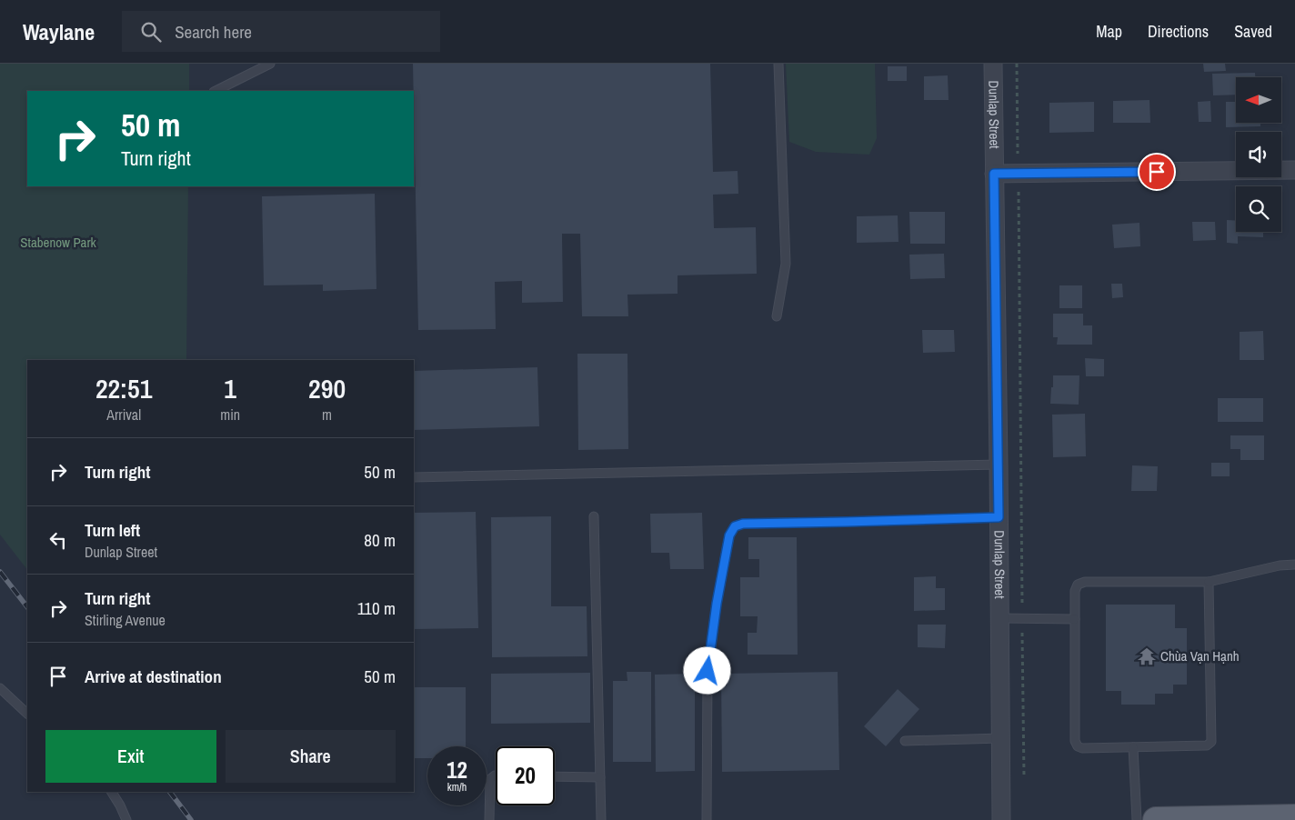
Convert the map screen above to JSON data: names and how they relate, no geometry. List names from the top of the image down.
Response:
{
  "streets": {
    "street": ["Dunlap Street"]
  },
  "parks": ["Stabenow Park"],
  "places": {
    "temple": ["Chùa Vạn Hạnh"]
  },
  "north": "left",
  "page": {
    "header": "Waylane",
    "search": "Search here",
    "nav": ["Map", "Directions", "Saved"],
    "turn": ["50 m", "Turn right"],
    "eta": [
      "22:51",
      "Arrival",
      "1",
      "min",
      "290",
      "m"
    ],
    "list": [
      {
        "name": "Turn right",
        "value": "50 m"
      },
      {
        "name": "Turn left",
        "note": "Dunlap Street",
        "value": "80 m"
      },
      {
        "name": "Turn right",
        "note": "Stirling Avenue",
        "value": "110 m"
      },
      {
        "name": "Arrive at destination",
        "value": "50 m"
      }
    ],
    "buttons": ["Exit", "Share"],
    "speed": "12 km/h",
    "limit": "20"
  }
}
